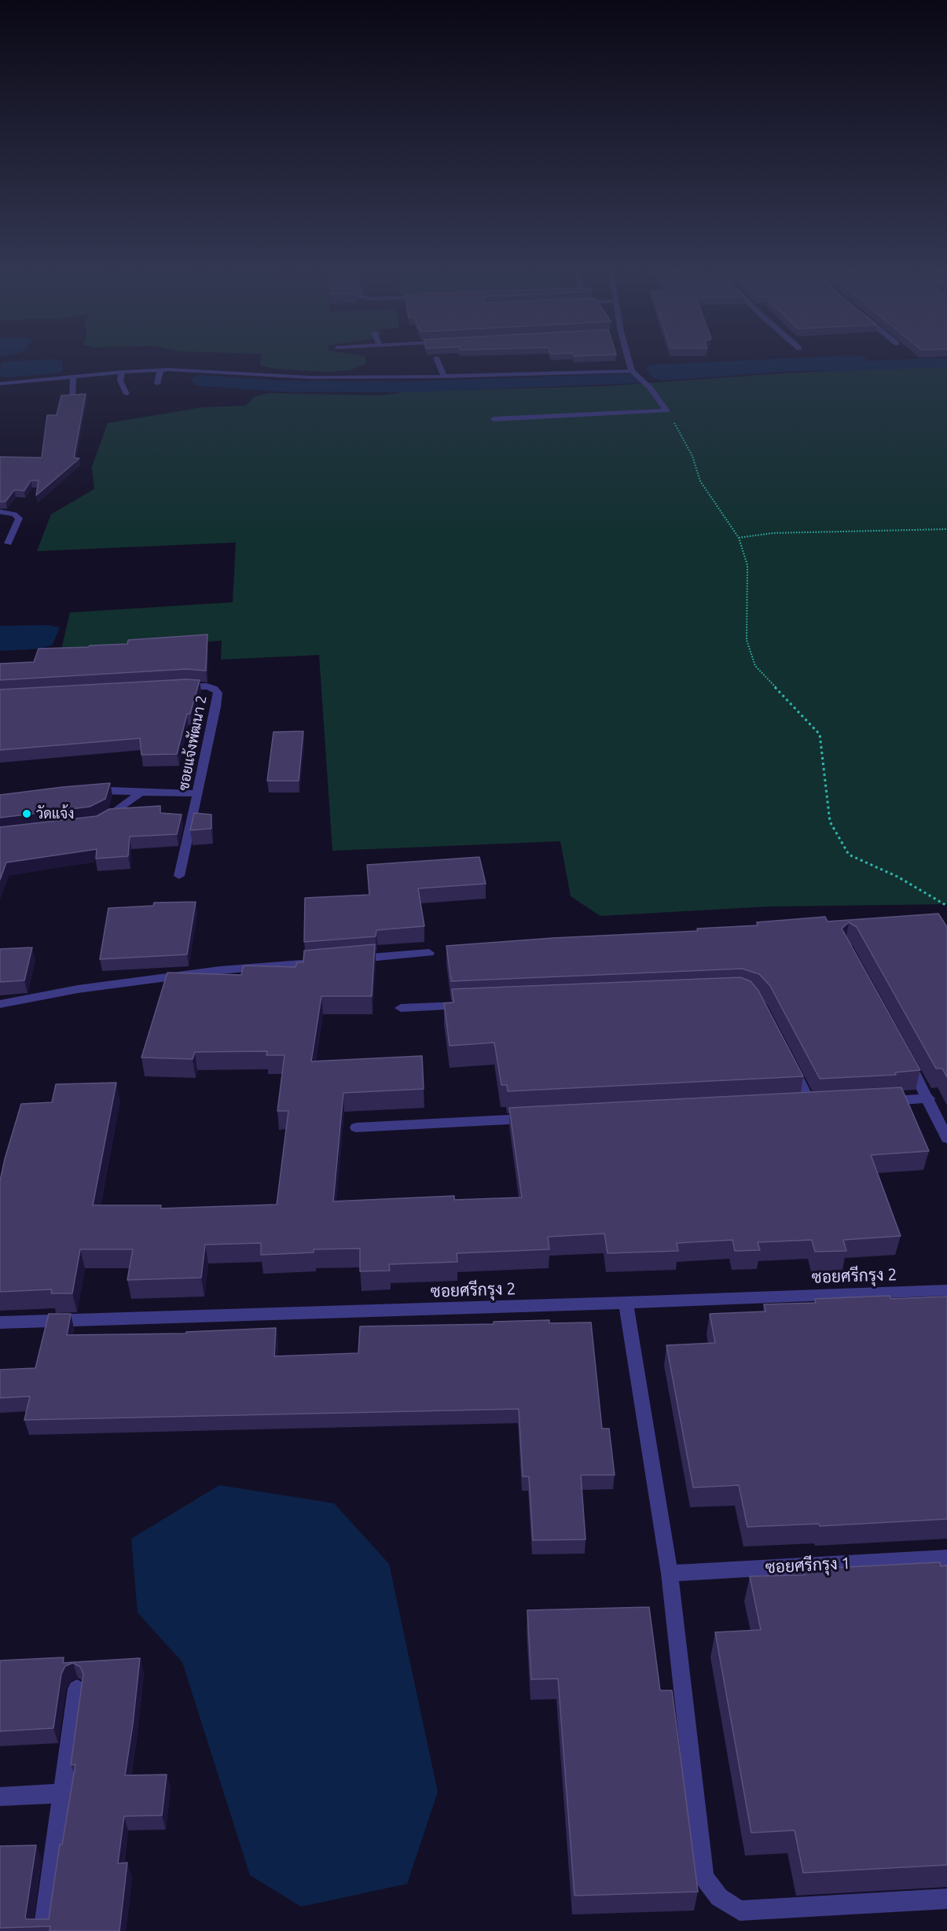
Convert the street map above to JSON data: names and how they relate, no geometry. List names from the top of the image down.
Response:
{
  "streets": {
    "street": ["ซอยแจ้งพัฒนา 2", "ซอยศรีกรุง 2", "ซอยศรีกรุง 1"]
  },
  "places": ["วัดแจ้ง"]
}
